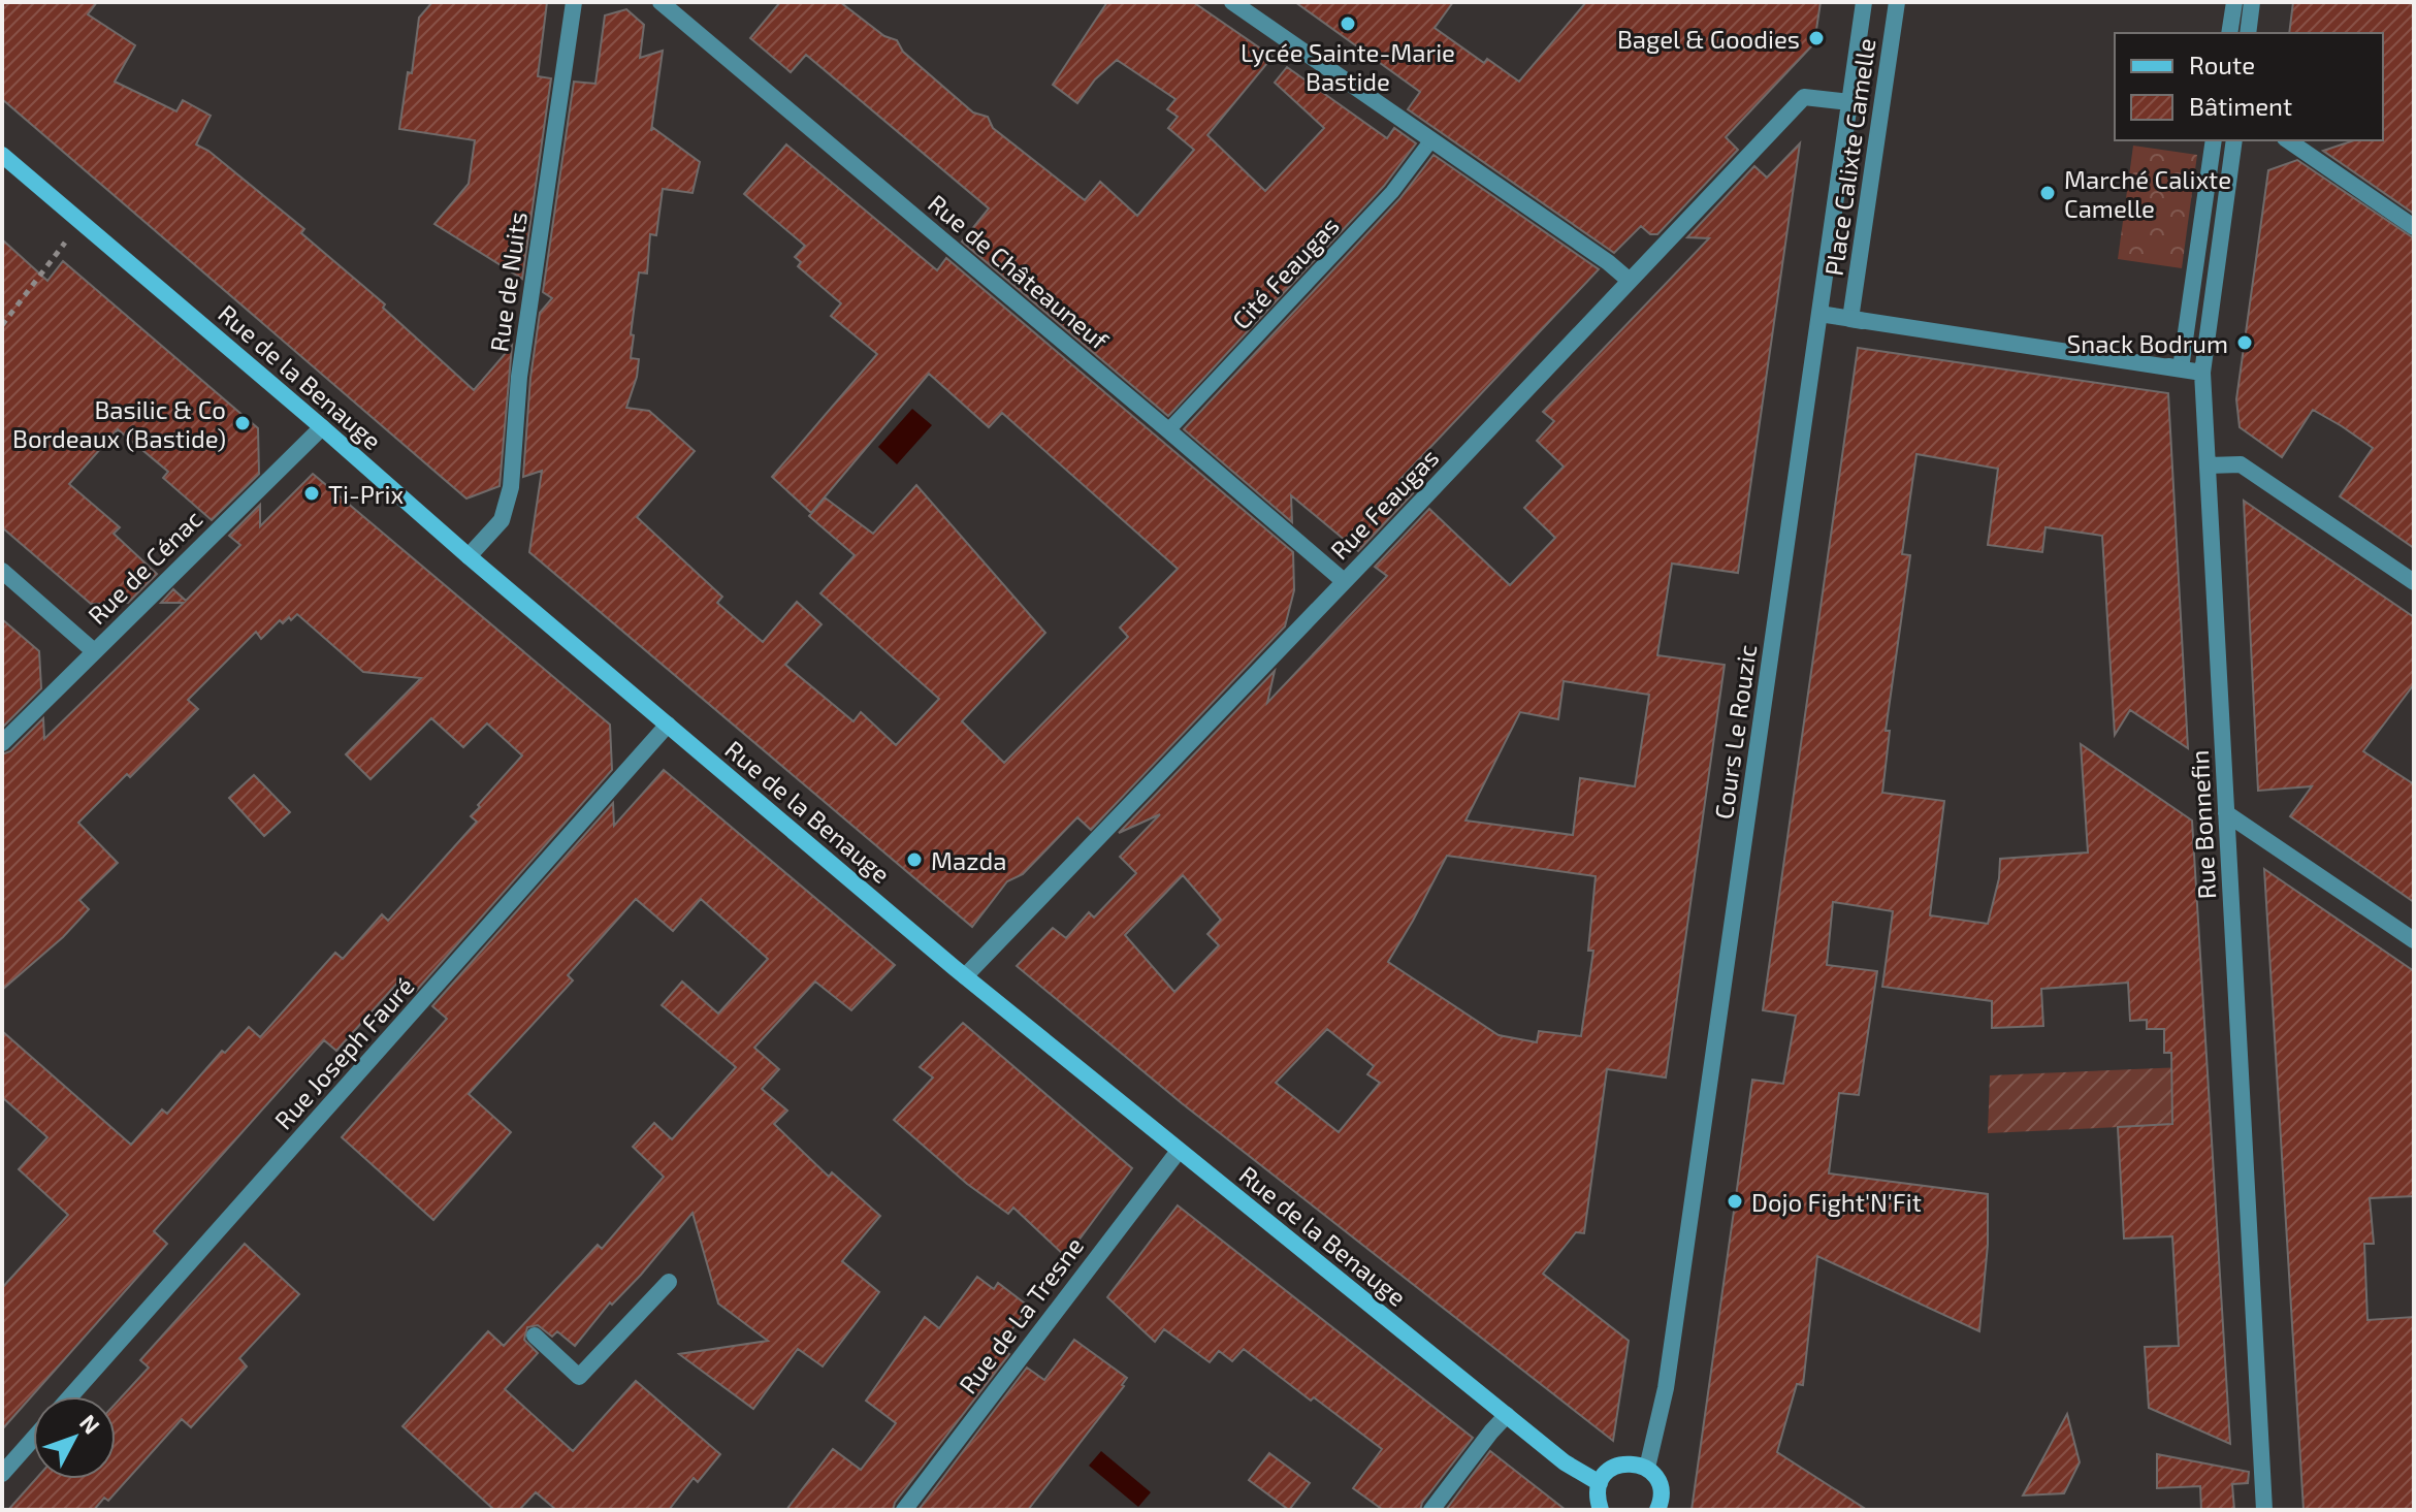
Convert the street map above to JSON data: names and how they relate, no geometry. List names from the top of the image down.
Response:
{
  "streets": {
    "main road": ["Rue de la Benauge"],
    "street": [
      "Place Calixte Camelle",
      "Rue de Châteauneuf",
      "Rue de Nuits",
      "Rue Feaugas",
      "Rue de Cénac",
      "Cours Le Rouzic",
      "Rue Bonnefin",
      "Rue Joseph Fauré",
      "Rue de La Tresne"
    ],
    "lane": ["Cité Feaugas"]
  },
  "crossings": [
    ["Rue de Châteauneuf", "Cité Feaugas"],
    ["Rue de Châteauneuf", "Rue Feaugas"],
    ["Rue de Nuits", "Rue de la Benauge"],
    ["Rue de la Benauge", "Rue Feaugas"],
    ["Rue de la Benauge", "Rue de Cénac"],
    ["Rue de la Benauge", "Rue Joseph Fauré"],
    ["Rue de la Benauge", "Rue de La Tresne"],
    ["Rue Feaugas", "Cours Le Rouzic"]
  ],
  "places": [
    "Lycée Sainte-Marie Bastide",
    "Bagel & Goodies",
    "Marché Calixte Camelle",
    "Snack Bodrum",
    "Basilic & Co Bordeaux (Bastide)",
    "Ti-Prix",
    "Mazda",
    "Dojo Fight'N'Fit"
  ],
  "legend": ["Route", "Bâtiment"],
  "north": "top right"
}
